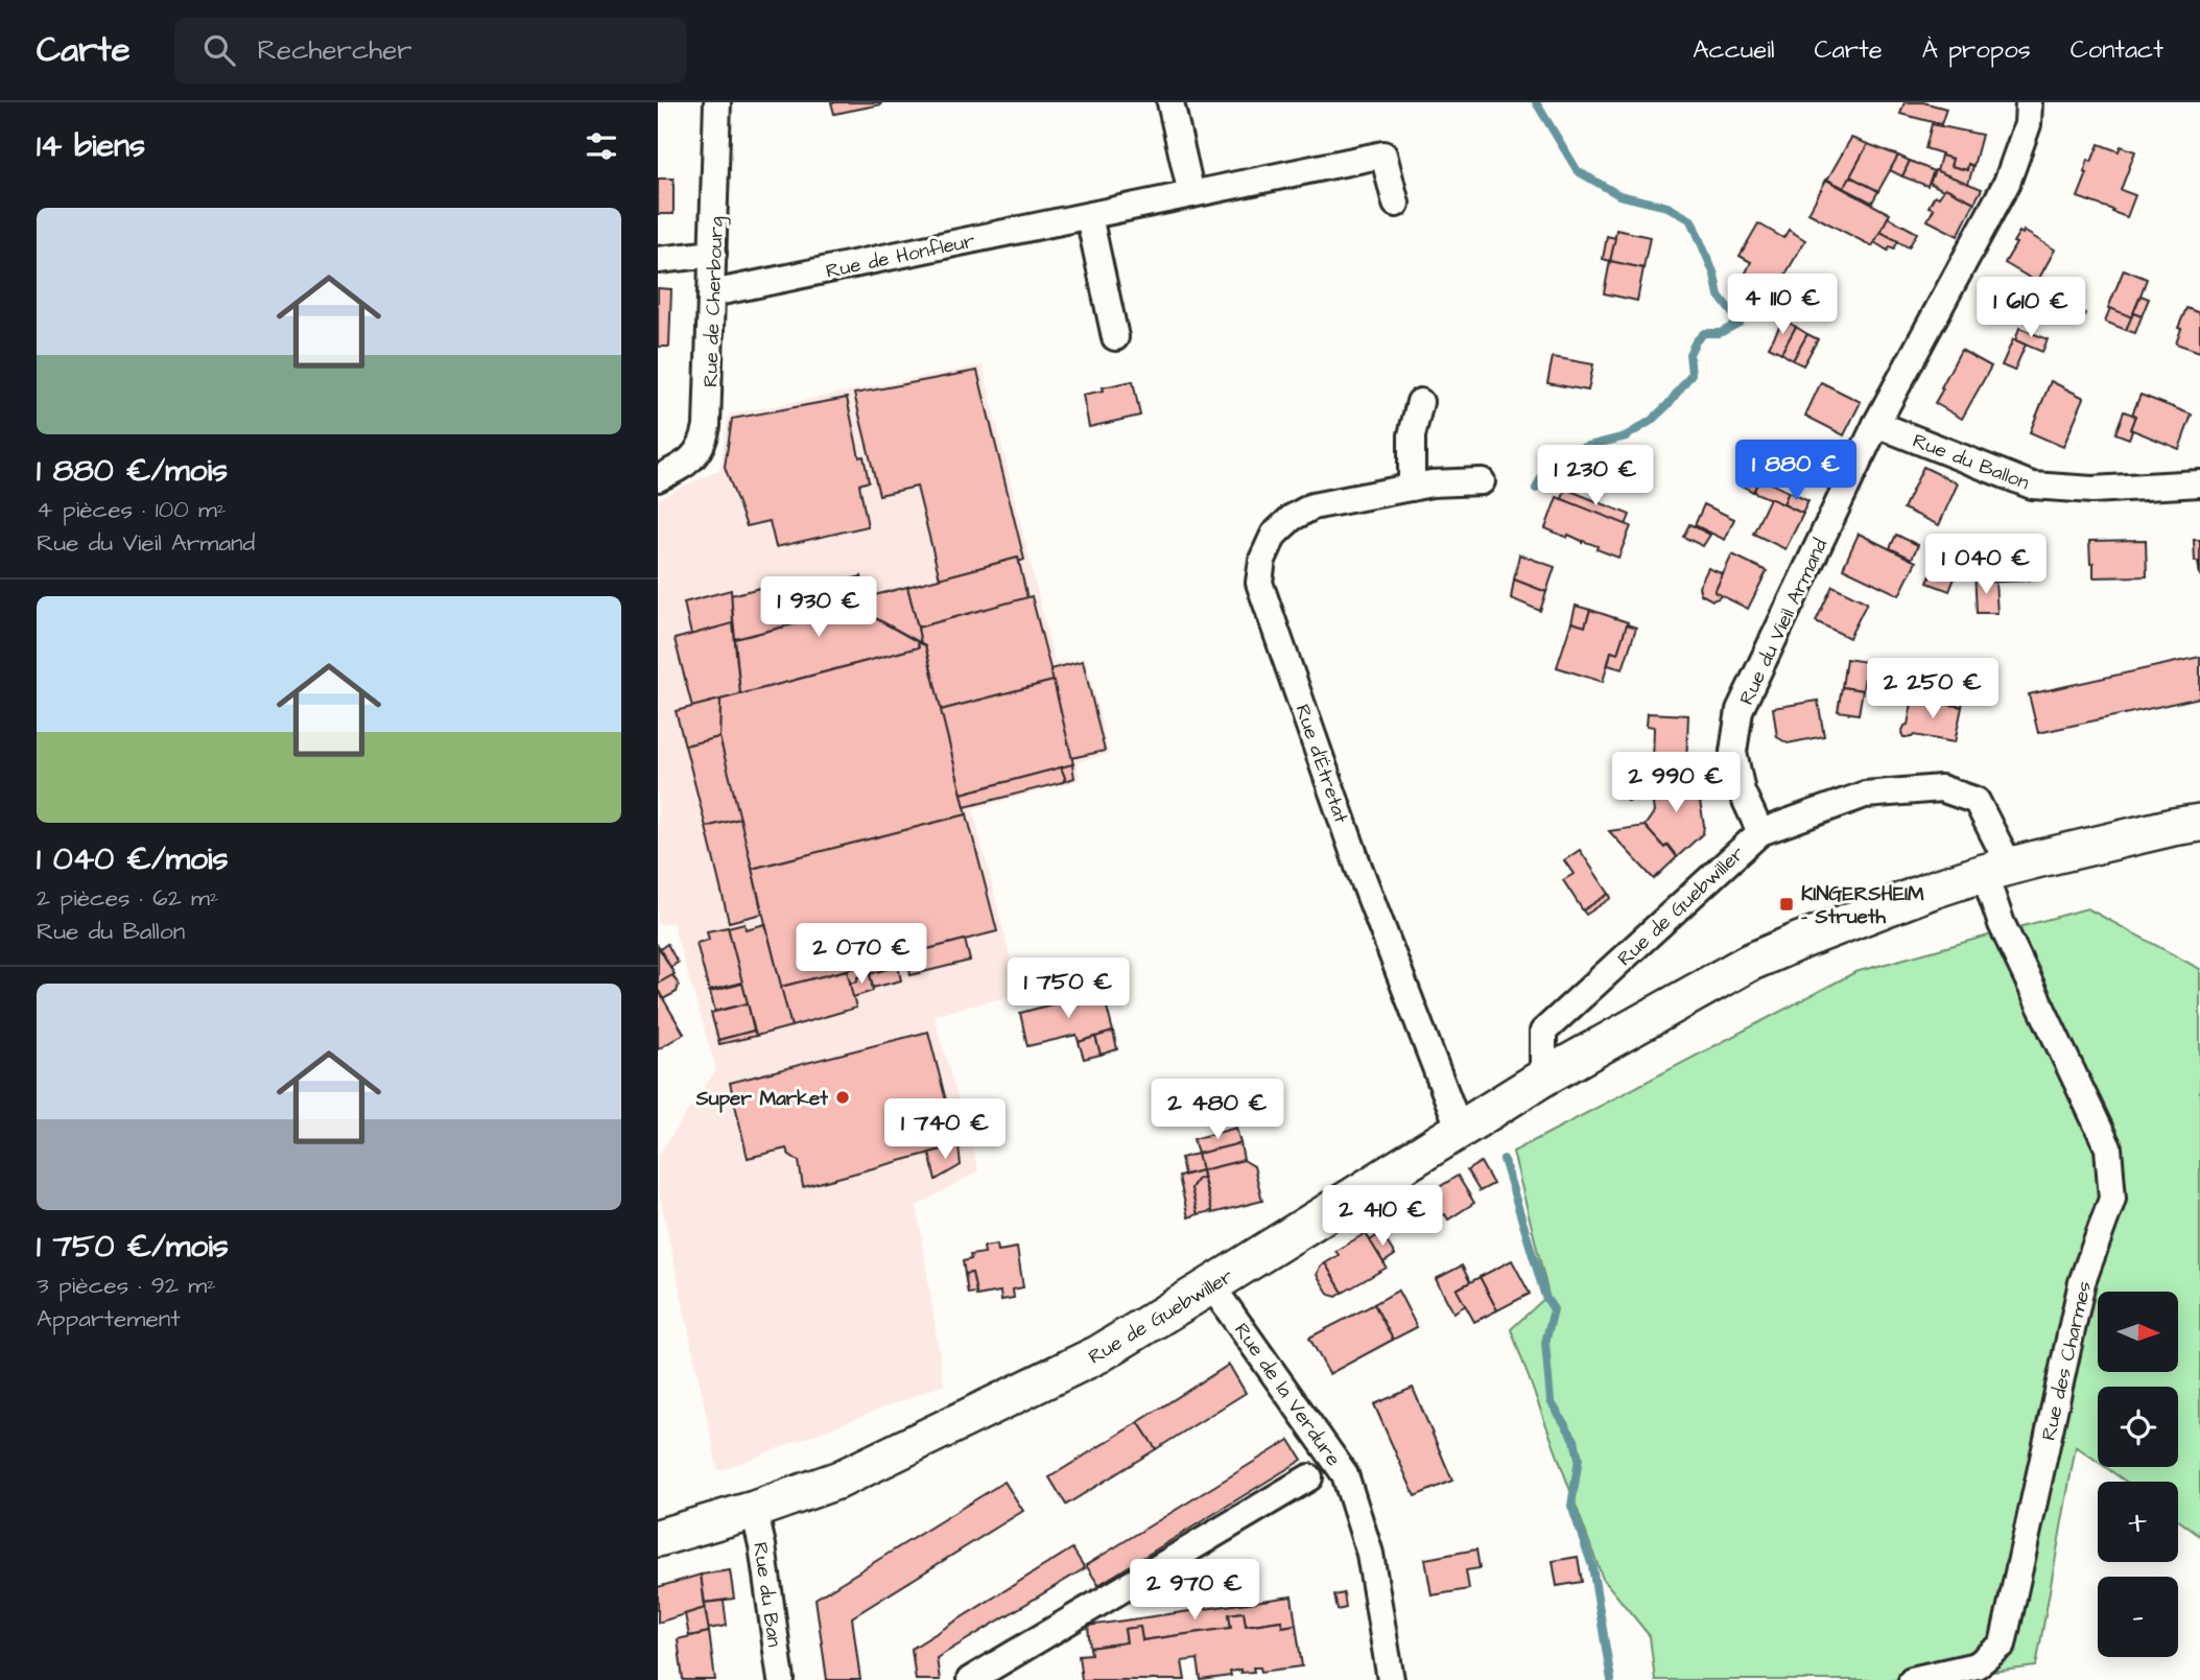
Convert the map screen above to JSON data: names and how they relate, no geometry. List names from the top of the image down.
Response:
{
  "streets": {
    "main road": ["Rue de Guebwiller"],
    "street": [
      "Rue de Honfleur",
      "Rue de Cherbourg",
      "Rue du Ballon",
      "Rue du Vieil Armand",
      "Rue d'Étretat",
      "Rue des Charmes",
      "Rue de la Verdure",
      "Rue du Ban"
    ]
  },
  "crossings": [
    ["Rue de Honfleur", "Rue de Cherbourg"],
    ["Rue du Ballon", "Rue du Vieil Armand"],
    ["Rue du Vieil Armand", "Rue de Guebwiller"],
    ["Rue d'Étretat", "Rue de Guebwiller"],
    ["Rue de Guebwiller", "Rue des Charmes"],
    ["Rue de Guebwiller", "Rue de la Verdure"],
    ["Rue de Guebwiller", "Rue du Ban"]
  ],
  "places": {
    "transit": ["KINGERSHEIM - Strueth"],
    "other": ["Super Market"]
  },
  "north": "right",
  "page": {
    "header": "Carte",
    "search": "Rechercher",
    "nav": [
      "Accueil",
      "Carte",
      "À propos",
      "Contact"
    ],
    "heading": "14 biens",
    "list": [
      {
        "name": "1 880 €/mois",
        "note": "4 pièces · 100 m² · Rue du Vieil Armand"
      },
      {
        "name": "1 040 €/mois",
        "note": "2 pièces · 62 m² · Rue du Ballon"
      },
      {
        "name": "1 750 €/mois",
        "note": "3 pièces · 92 m² · Appartement"
      }
    ],
    "price": [
      "4 110 €",
      "1 610 €",
      "1 880 €",
      "1 230 €",
      "1 040 €",
      "1 930 €",
      "2 250 €",
      "2 990 €",
      "2 070 €",
      "1 750 €",
      "2 480 €",
      "1 740 €",
      "2 410 €",
      "2 970 €"
    ],
    "map_buttons": ["+", "−"]
  }
}
